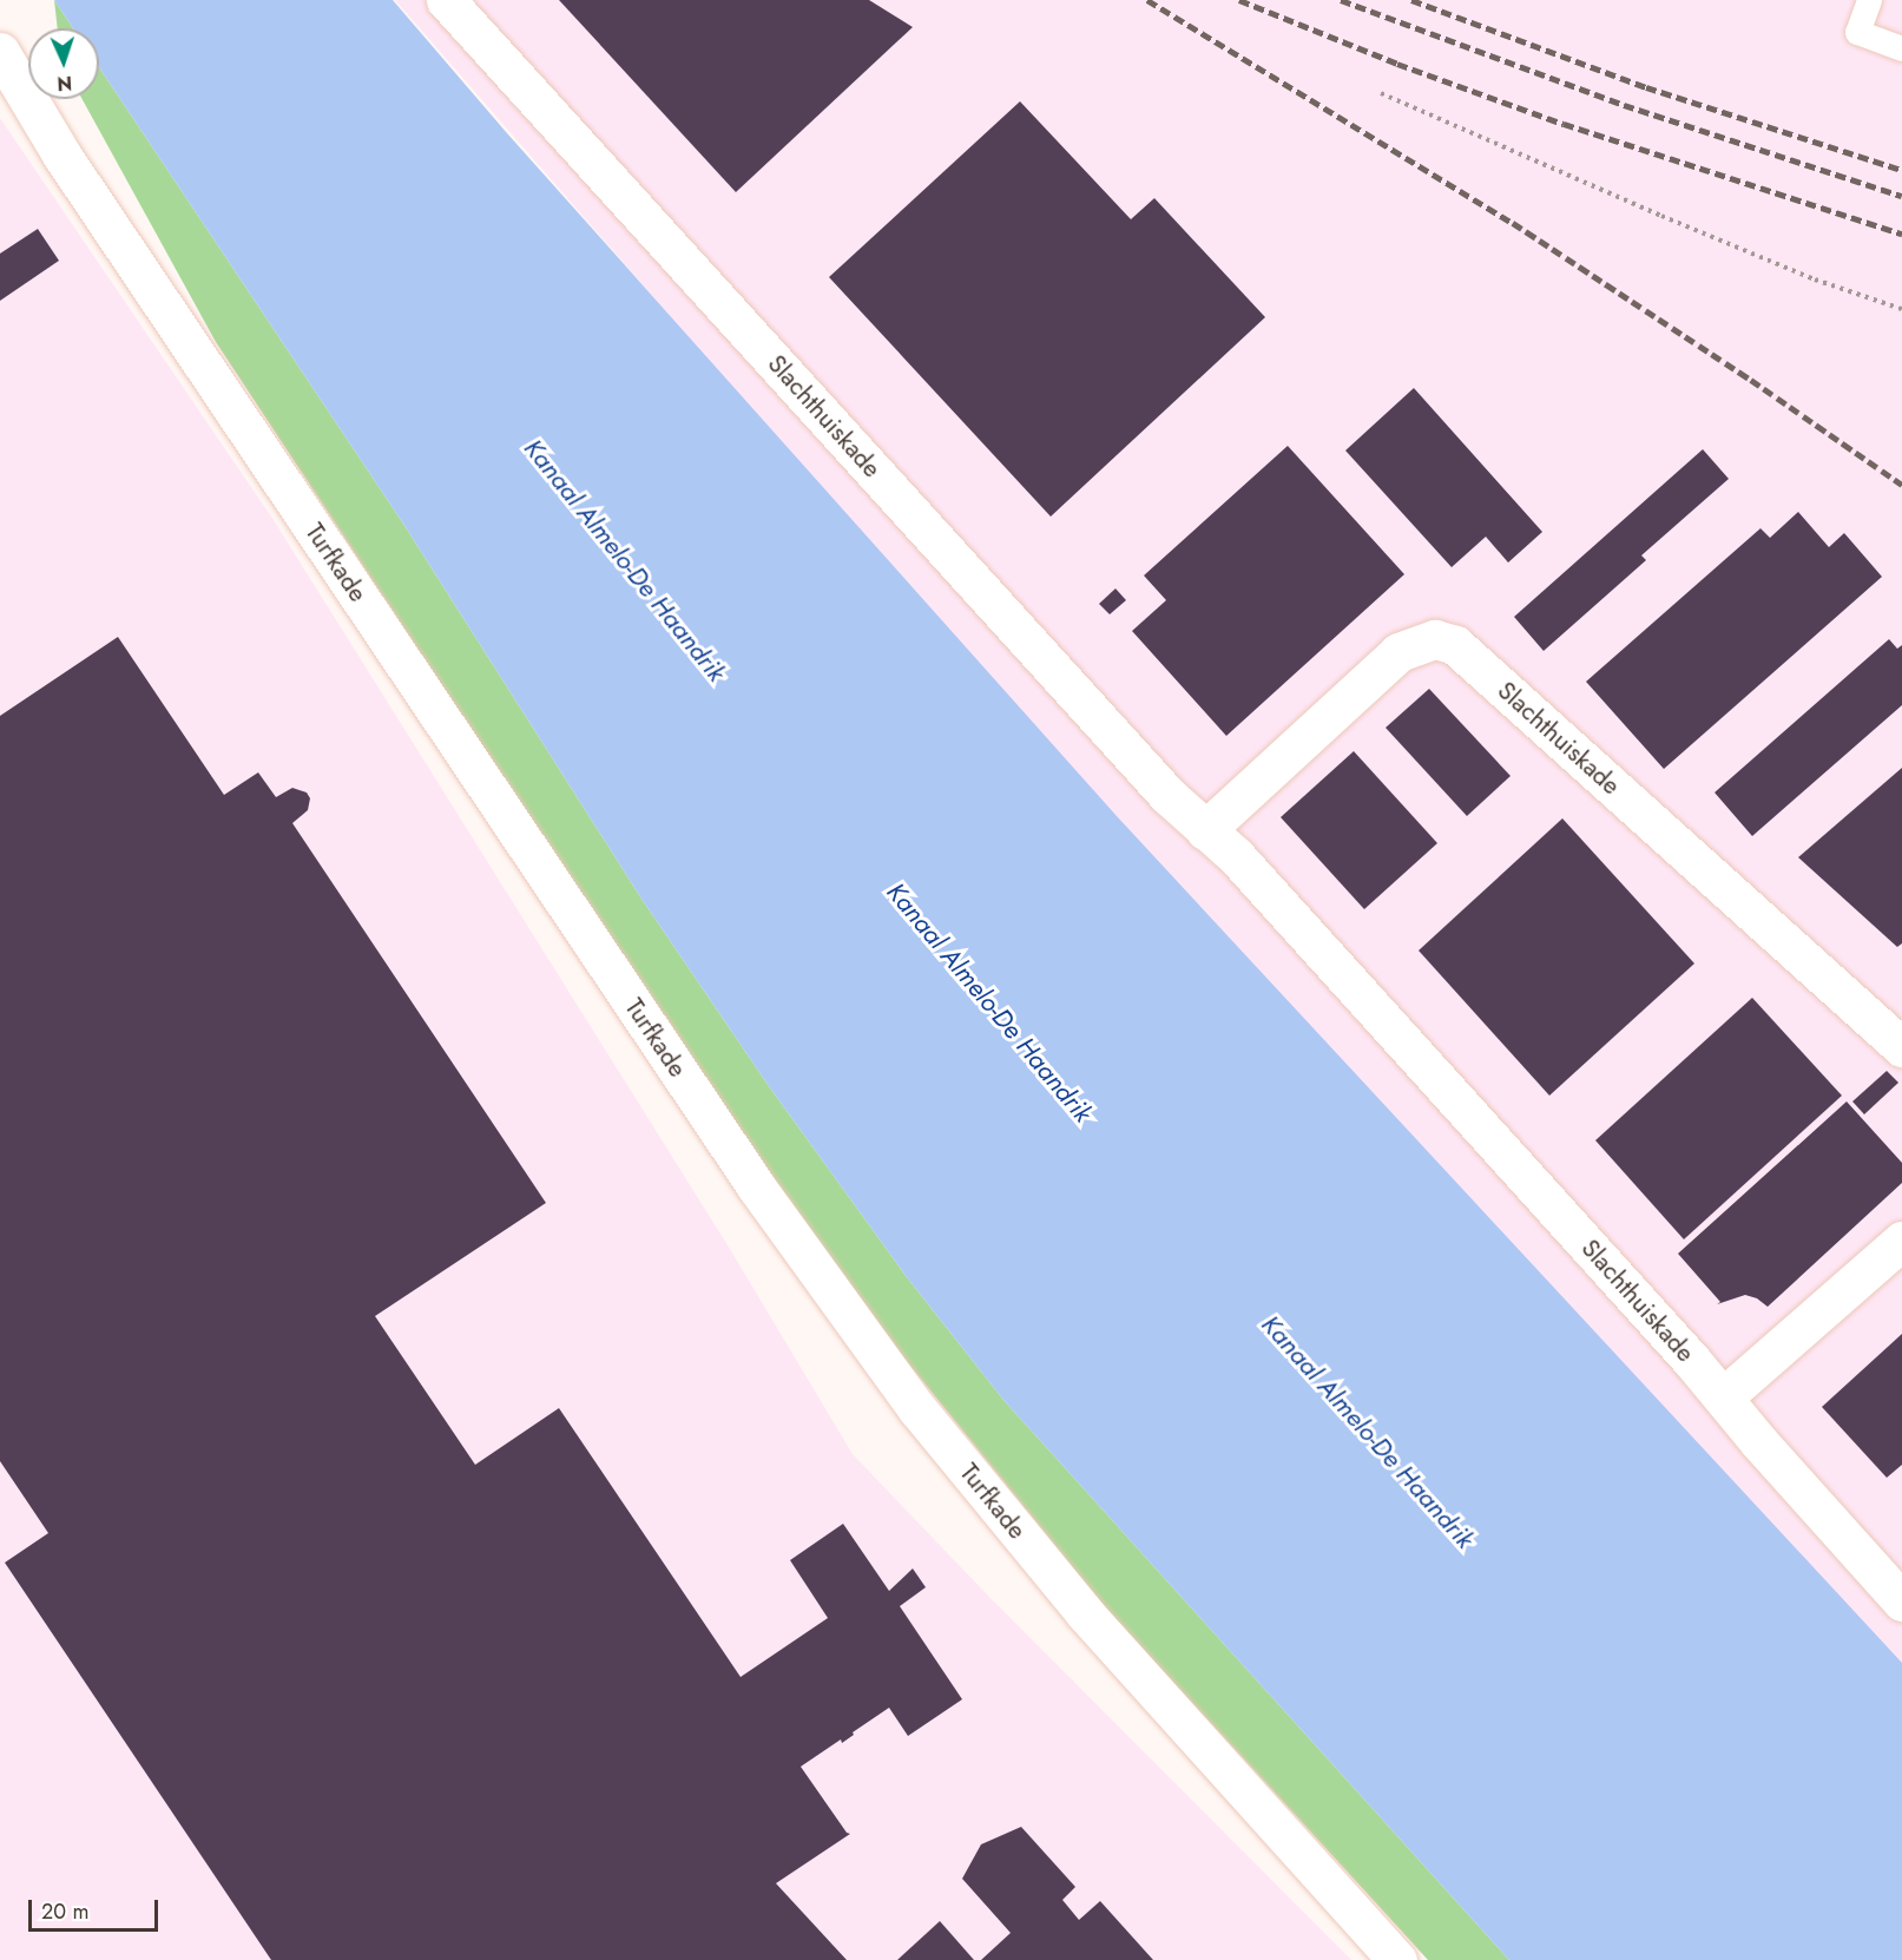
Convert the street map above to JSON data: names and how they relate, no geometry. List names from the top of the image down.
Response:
{
  "streets": {
    "street": ["Slachthuiskade", "Turfkade"]
  },
  "water": ["Kanaal Almelo-De Haandrik"],
  "scale_bar": "20 m",
  "north": "bottom"
}
